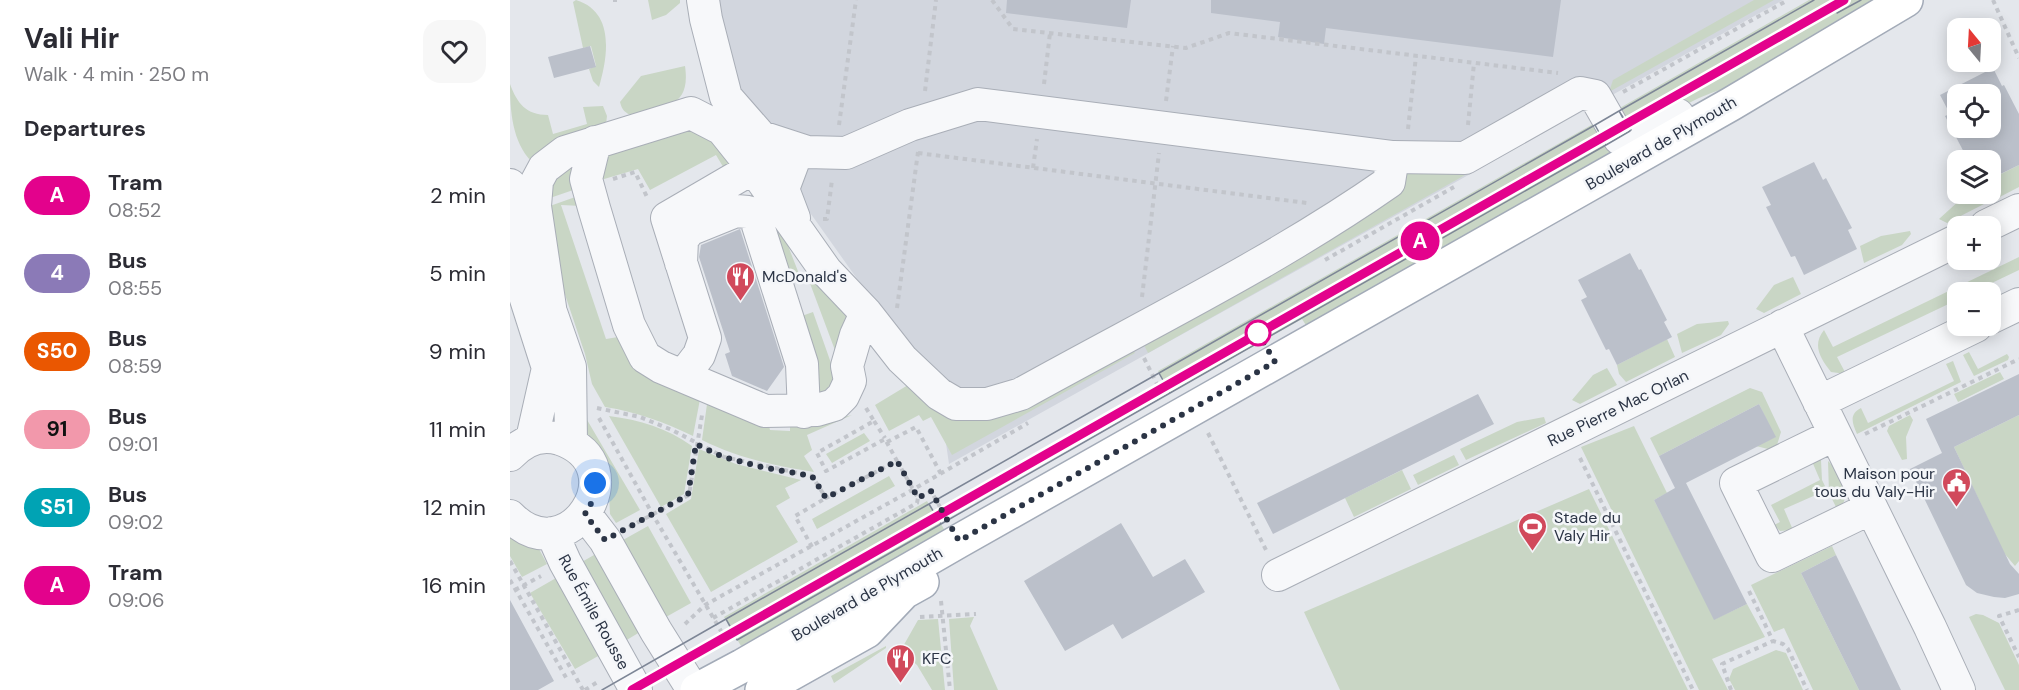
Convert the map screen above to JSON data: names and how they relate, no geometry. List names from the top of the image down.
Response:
{
  "streets": {
    "main road": ["Boulevard de Plymouth"],
    "street": ["Rue Pierre Mac Orlan", "Rue Émile Rousse"]
  },
  "places": {
    "restaurant": ["McDonald's", "KFC"],
    "public building": ["Maison pour tous du Valy-Hir"],
    "sports": ["Stade du Valy Hir"]
  },
  "lines": ["tram line A"],
  "north": "top",
  "page": {
    "heading": [
      ["Vali Hir", "Walk · 4 min · 250 m"],
      "Departures"
    ],
    "on_map": "A",
    "map_buttons": ["+", "−"],
    "list": [
      {
        "mark": "A",
        "name": "Tram",
        "note": "08:52",
        "value": "2 min"
      },
      {
        "mark": "4",
        "name": "Bus",
        "note": "08:55",
        "value": "5 min"
      },
      {
        "mark": "S50",
        "name": "Bus",
        "note": "08:59",
        "value": "9 min"
      },
      {
        "mark": "91",
        "name": "Bus",
        "note": "09:01",
        "value": "11 min"
      },
      {
        "mark": "S51",
        "name": "Bus",
        "note": "09:02",
        "value": "12 min"
      },
      {
        "mark": "A",
        "name": "Tram",
        "note": "09:06",
        "value": "16 min"
      }
    ]
  }
}
